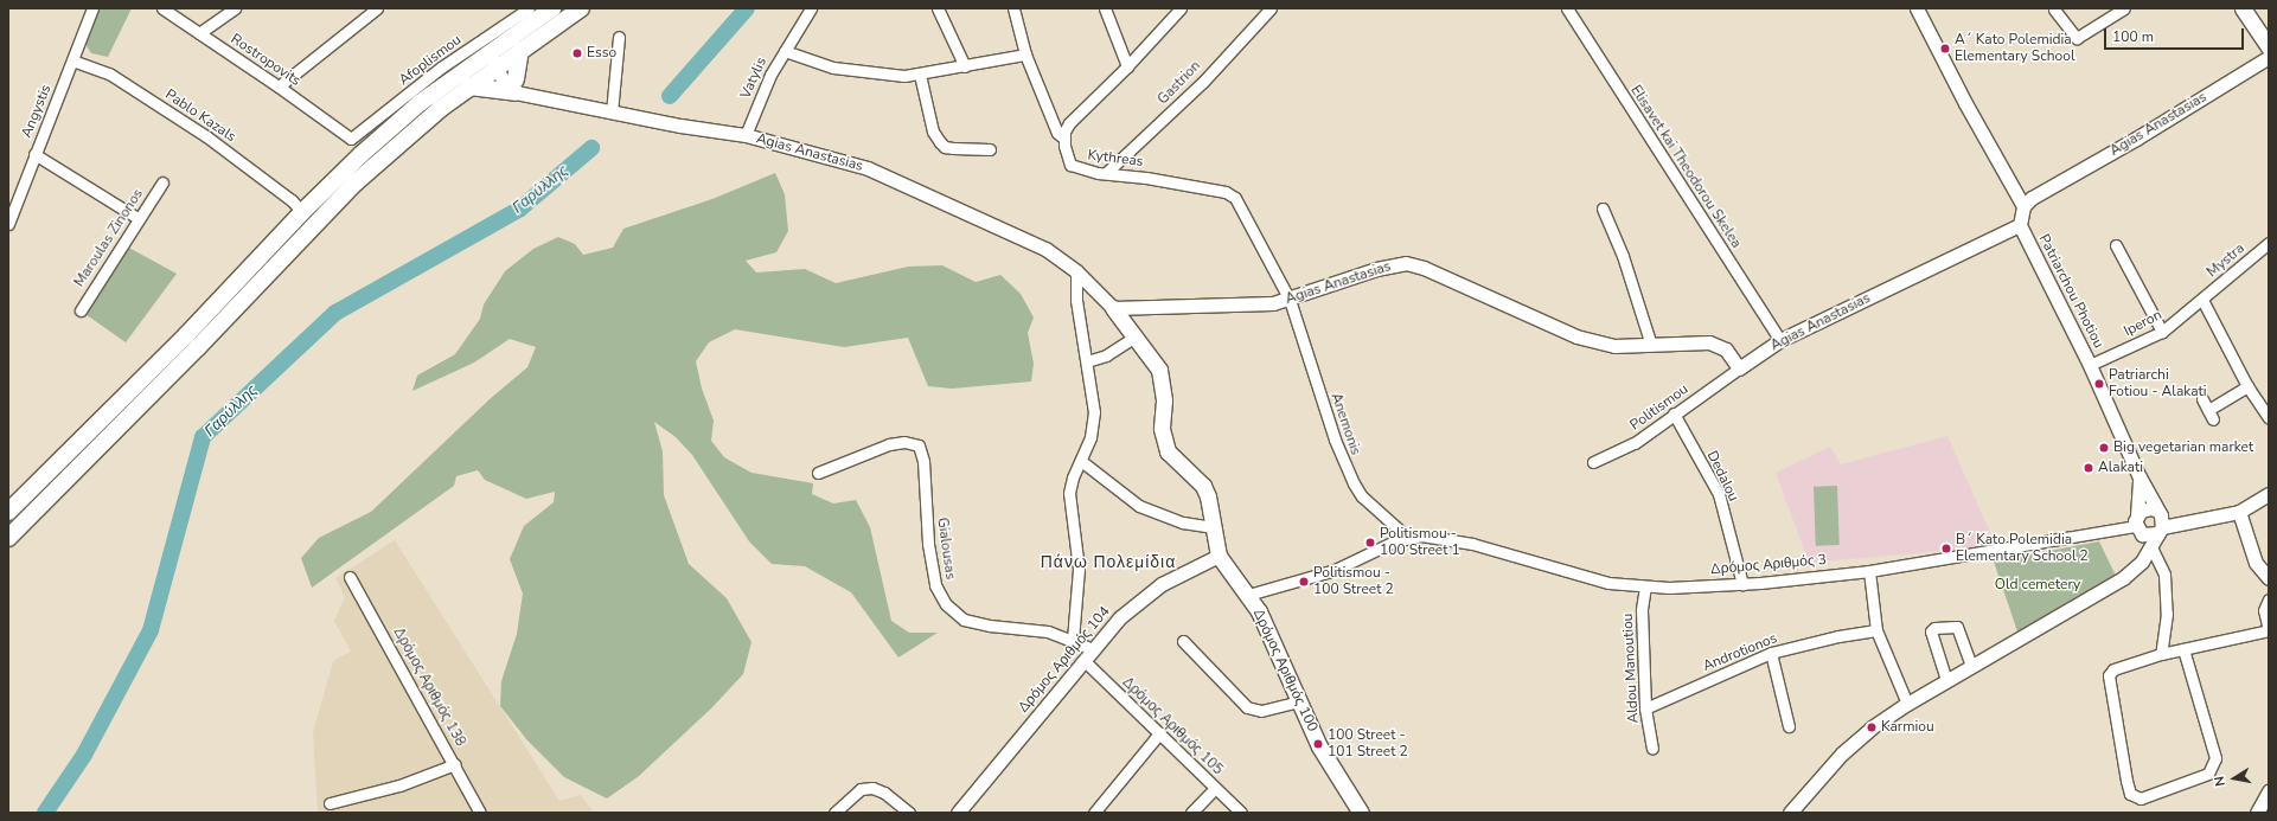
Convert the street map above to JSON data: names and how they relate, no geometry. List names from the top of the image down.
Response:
{
  "streets": {
    "main road": ["Agias Anastasias", "Δρόμος Αριθμός 100"],
    "street": [
      "Rostropovits",
      "Afoplismou",
      "Vatylis",
      "Gastrion",
      "Angystis",
      "Pablo Kazals",
      "Kythreas",
      "Elisavet kai Theodorou Skelea",
      "Maroulas Zinonos",
      "Mystra",
      "Patriarchou Photiou",
      "Iperon",
      "Politismou",
      "Anemonis",
      "Dedalou",
      "Gialousas",
      "Δρόμος Αριθμός 3",
      "Androtionos",
      "Δρόμος Αριθμός 104",
      "Aldou Manoutiou",
      "Δρόμος Αριθμός 138",
      "Δρόμος Αριθμός 105"
    ]
  },
  "crossings": [
    ["Rostropovits", "Afoplismou"],
    ["Vatylis", "Agias Anastasias"],
    ["Gastrion", "Kythreas"],
    ["Angystis", "Pablo Kazals"],
    ["Agias Anastasias", "Kythreas"],
    ["Agias Anastasias", "Elisavet kai Theodorou Skelea"],
    ["Agias Anastasias", "Patriarchou Photiou"],
    ["Agias Anastasias", "Politismou"],
    ["Agias Anastasias", "Anemonis"],
    ["Agias Anastasias", "Δρόμος Αριθμός 104"],
    ["Agias Anastasias", "Δρόμος Αριθμός 100"],
    ["Kythreas", "Anemonis"],
    ["Mystra", "Iperon"],
    ["Patriarchou Photiou", "Iperon"],
    ["Patriarchou Photiou", "Δρόμος Αριθμός 3"],
    ["Politismou", "Dedalou"],
    ["Anemonis", "Δρόμος Αριθμός 3"],
    ["Dedalou", "Δρόμος Αριθμός 3"],
    ["Gialousas", "Δρόμος Αριθμός 104"],
    ["Δρόμος Αριθμός 3", "Aldou Manoutiou"],
    ["Androtionos", "Aldou Manoutiou"],
    ["Δρόμος Αριθμός 104", "Δρόμος Αριθμός 100"],
    ["Δρόμος Αριθμός 104", "Δρόμος Αριθμός 105"]
  ],
  "districts": ["Πάνω Πολεμίδια"],
  "water": ["Γαρύλλης"],
  "parks": ["Old cemetery"],
  "places": [
    "A´ Kato Polemidia Elementary School",
    "Esso",
    "Patriarchi Fotiou - Alakati",
    "Big vegetarian market",
    "Alakati",
    "Politismou - 100 Street 1",
    "B´ Kato Polemidia Elementary School 2",
    "Politismou - 100 Street 2",
    "Karmiou",
    "100 Street - 101 Street 2"
  ],
  "scale_bar": "100 m",
  "north": "left"
}
